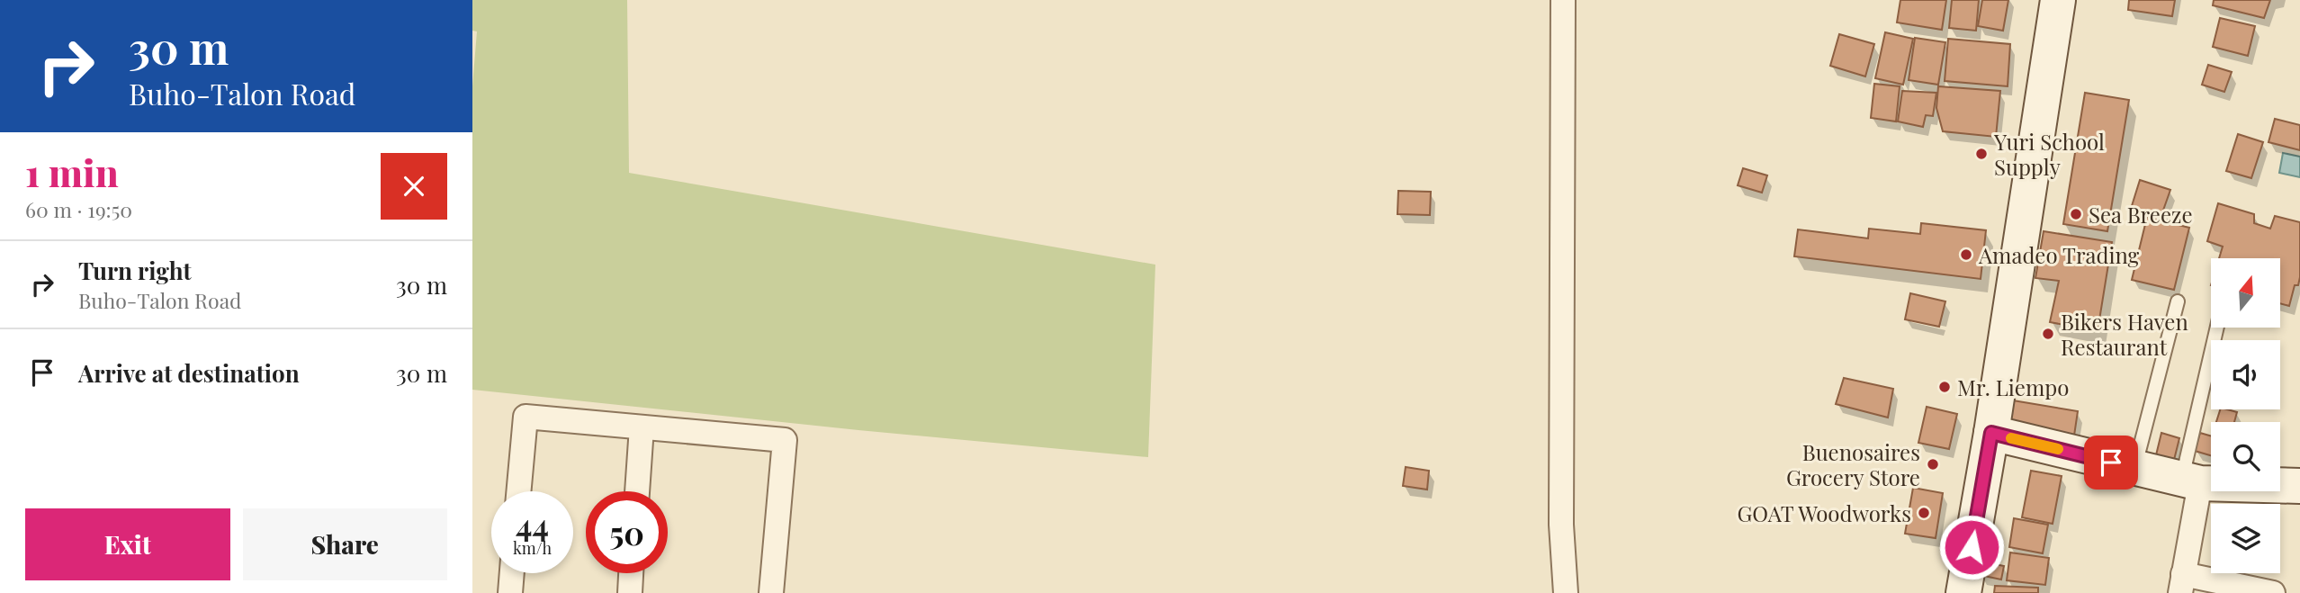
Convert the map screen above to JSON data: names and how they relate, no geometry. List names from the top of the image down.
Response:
{
  "places": [
    "Yuri School Supply",
    "Sea Breeze",
    "Amadeo Trading",
    "Bikers Haven Restaurant",
    "Mr. Liempo",
    "Buenosaires Grocery Store",
    "GOAT Woodworks"
  ],
  "north": "top",
  "page": {
    "turn": ["30 m", "Buho-Talon Road"],
    "heading": ["1 min", "60 m · 19:50"],
    "list": [
      {
        "name": "Turn right",
        "note": "Buho-Talon Road",
        "value": "30 m"
      },
      {
        "name": "Arrive at destination",
        "value": "30 m"
      }
    ],
    "speed": "44 km/h",
    "limit": "50",
    "buttons": ["Exit", "Share"]
  }
}
